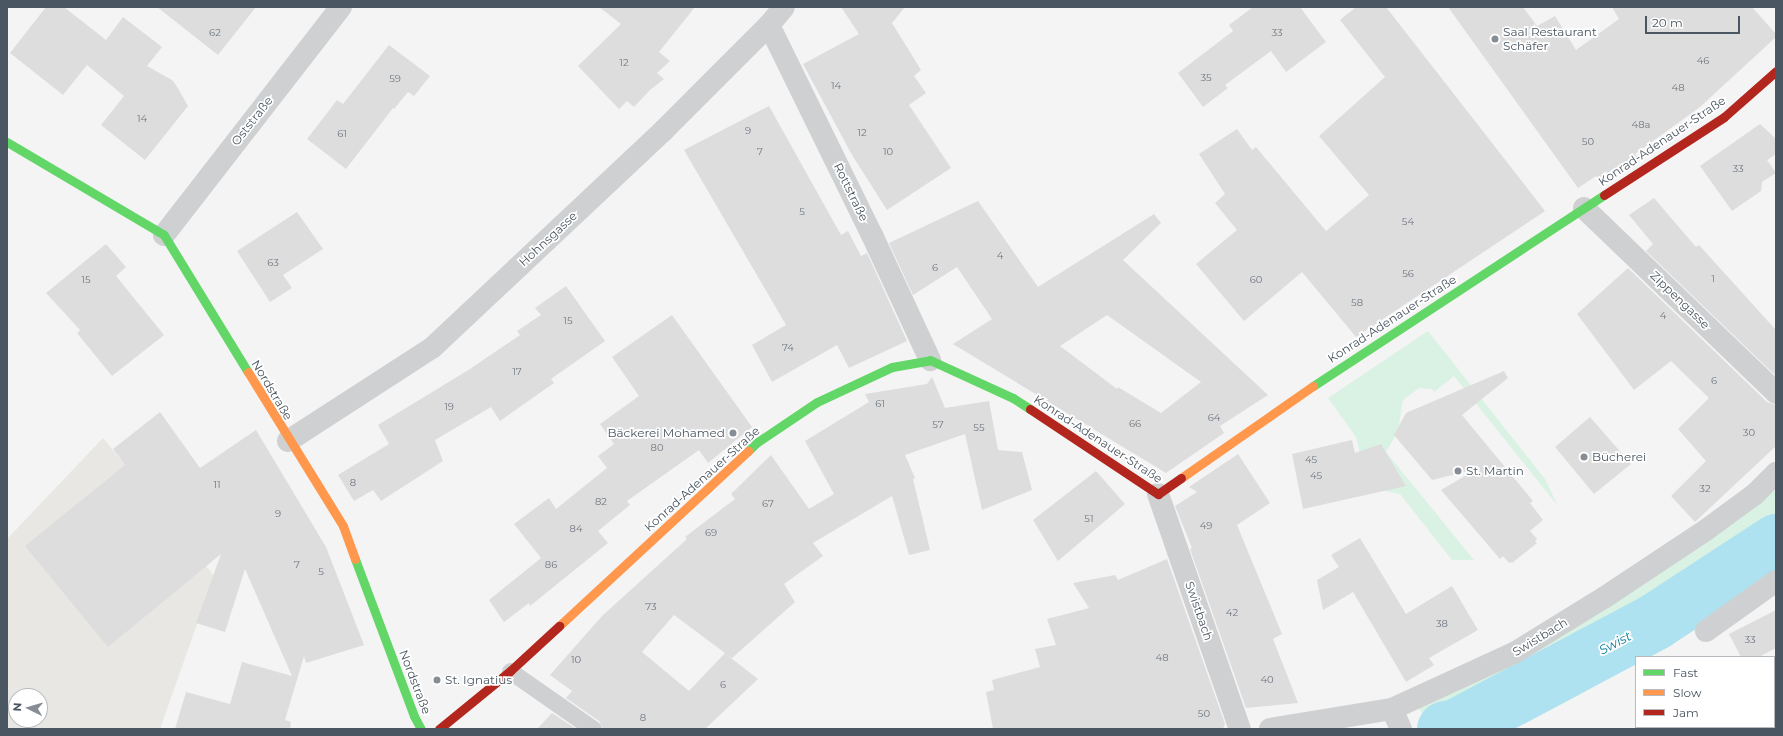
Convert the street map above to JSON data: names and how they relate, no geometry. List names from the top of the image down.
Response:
{
  "streets": {
    "main road": ["Konrad-Adenauer-Straße", "Nordstraße"],
    "street": [
      "Oststraße",
      "Rottstraße",
      "Hohnsgasse",
      "Zippengasse",
      "Swistbach"
    ]
  },
  "crossings": [
    ["Oststraße", "Nordstraße"],
    ["Konrad-Adenauer-Straße", "Rottstraße"],
    ["Konrad-Adenauer-Straße", "Zippengasse"],
    ["Konrad-Adenauer-Straße", "Swistbach"],
    ["Rottstraße", "Hohnsgasse"],
    ["Hohnsgasse", "Nordstraße"]
  ],
  "water": ["Swist"],
  "places": [
    "Saal Restaurant Schäfer",
    "Bäckerei Mohamed",
    "Bücherei",
    "St. Martin",
    "St. Ignatius"
  ],
  "house_numbers": [
    "62",
    "33",
    "46",
    "12",
    "35",
    "59",
    "14",
    "48",
    "14",
    "48a",
    "9",
    "12",
    "61",
    "50",
    "7",
    "10",
    "33",
    "5",
    "54",
    "4",
    "63",
    "6",
    "56",
    "1",
    "15",
    "60",
    "58",
    "4",
    "15",
    "74",
    "17",
    "6",
    "61",
    "19",
    "64",
    "66",
    "57",
    "55",
    "30",
    "80",
    "45",
    "45",
    "8",
    "11",
    "32",
    "82",
    "67",
    "9",
    "51",
    "49",
    "84",
    "69",
    "7",
    "86",
    "5",
    "73",
    "42",
    "38",
    "33",
    "48",
    "10",
    "40",
    "6",
    "50",
    "8"
  ],
  "legend": ["Fast", "Slow", "Jam"],
  "scale_bar": "20 m",
  "north": "left"
}
